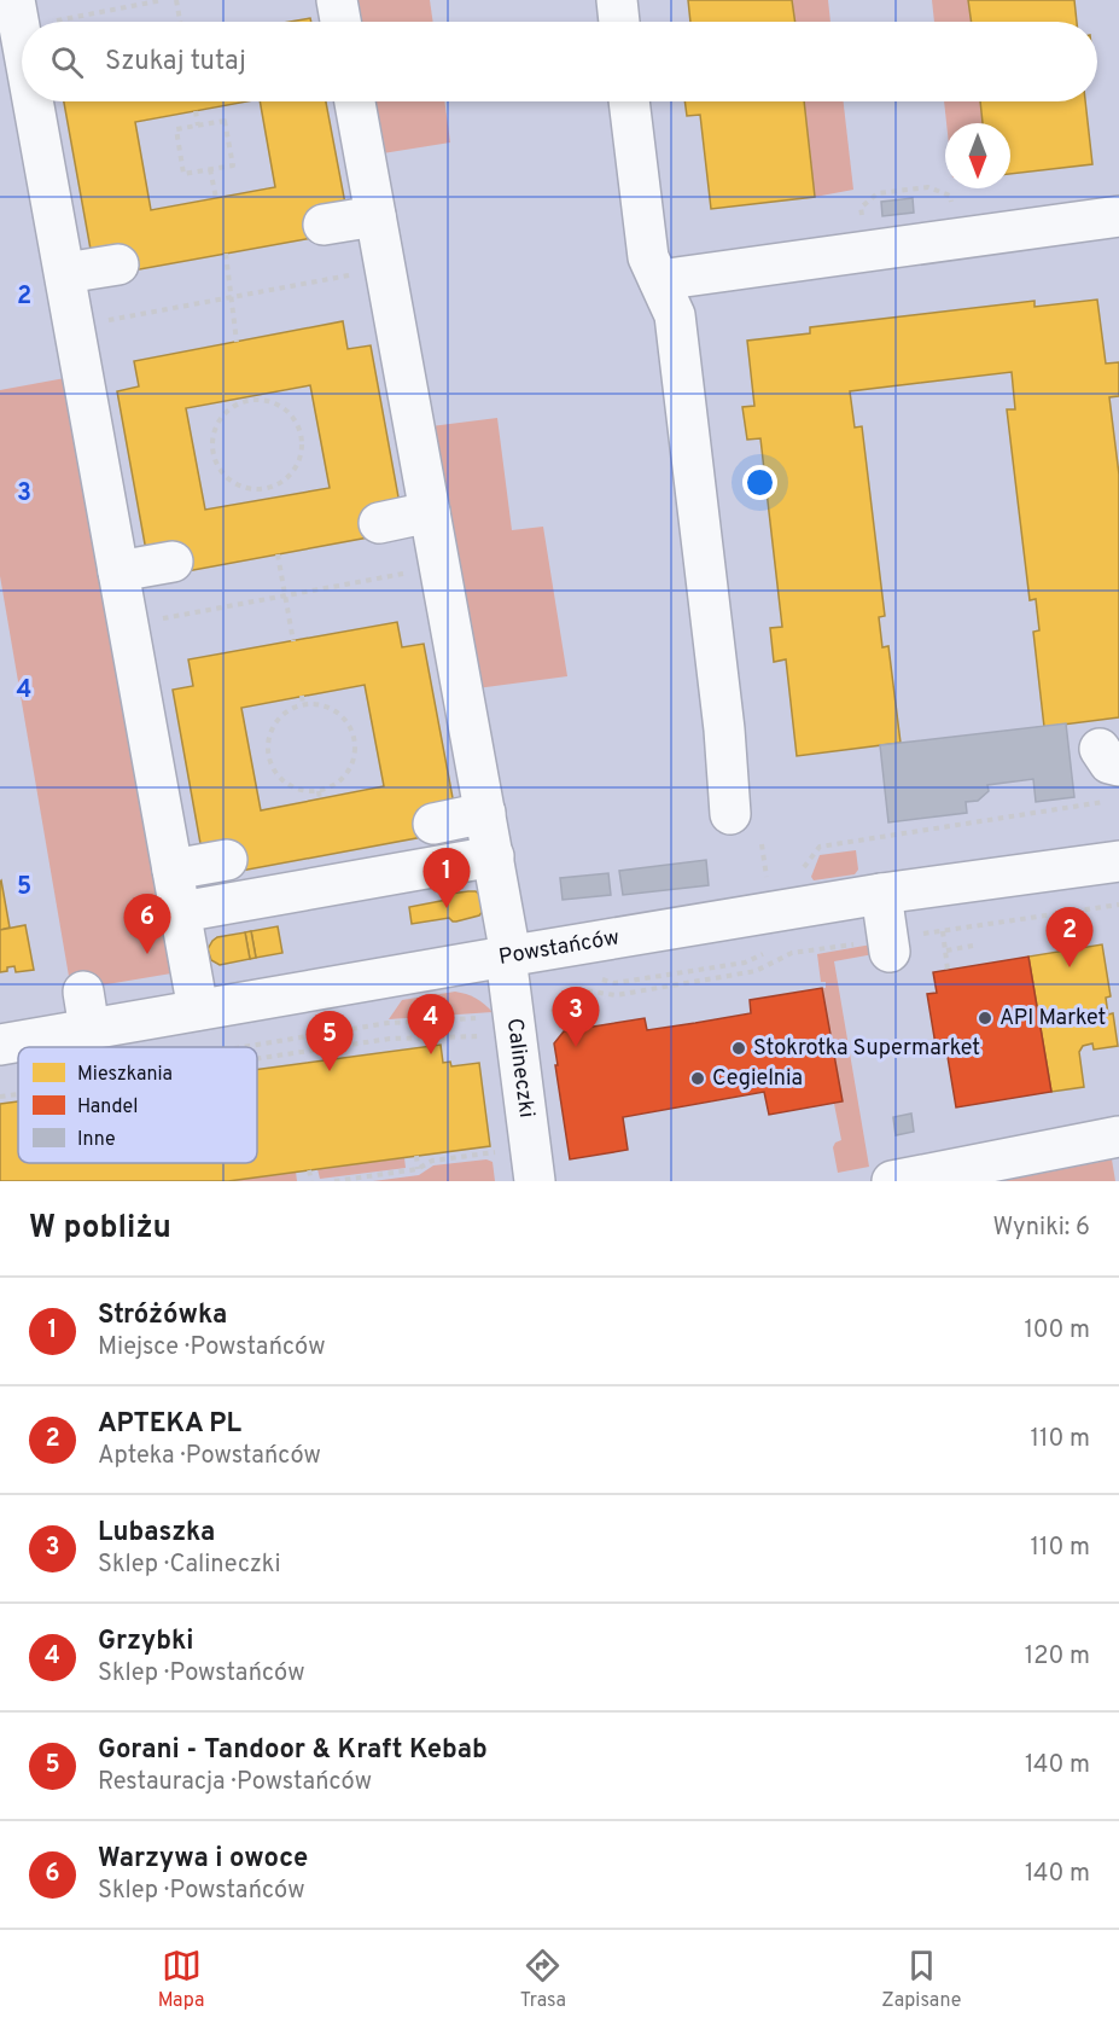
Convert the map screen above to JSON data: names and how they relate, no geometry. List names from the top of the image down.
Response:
{
  "streets": {
    "street": ["Powstańców", "Calineczki"]
  },
  "crossings": [
    ["Powstańców", "Calineczki"]
  ],
  "places": ["API Market", "Stokrotka Supermarket", "Cegielnia"],
  "legend": ["Mieszkania", "Handel", "Inne"],
  "north": "bottom",
  "page": {
    "search": "Szukaj tutaj",
    "pins": [
      "1",
      "6",
      "2",
      "3",
      "4",
      "5"
    ],
    "heading": ["W pobliżu", "Wyniki: 6"],
    "list": [
      {
        "mark": "1",
        "name": "Stróżówka",
        "note": "Miejsce · Powstańców",
        "value": "100 m"
      },
      {
        "mark": "2",
        "name": "APTEKA PL",
        "note": "Apteka · Powstańców",
        "value": "110 m"
      },
      {
        "mark": "3",
        "name": "Lubaszka",
        "note": "Sklep · Calineczki",
        "value": "110 m"
      },
      {
        "mark": "4",
        "name": "Grzybki",
        "note": "Sklep · Powstańców",
        "value": "120 m"
      },
      {
        "mark": "5",
        "name": "Gorani - Tandoor & Kraft Kebab",
        "note": "Restauracja · Powstańców",
        "value": "140 m"
      },
      {
        "mark": "6",
        "name": "Warzywa i owoce",
        "note": "Sklep · Powstańców",
        "value": "140 m"
      }
    ],
    "nav": ["Mapa", "Trasa", "Zapisane"]
  },
  "grid": {
    "rows": [
      "2",
      "3",
      "4",
      "5"
    ]
  }
}
